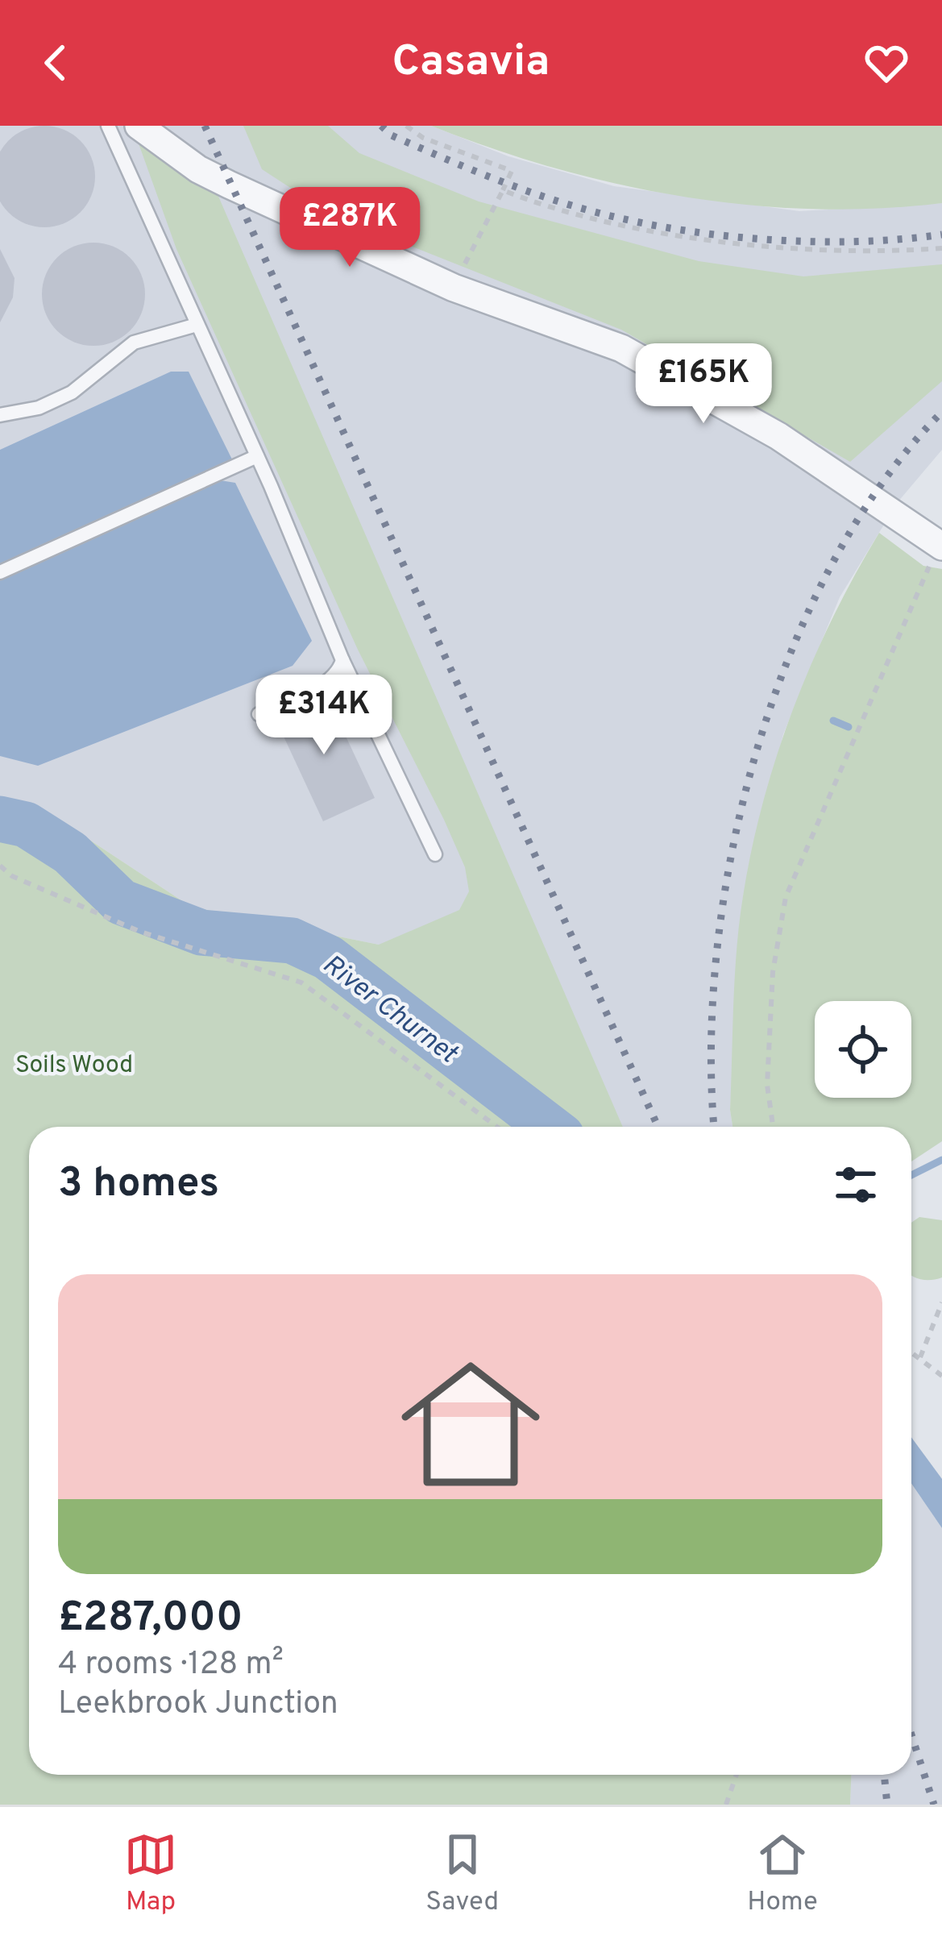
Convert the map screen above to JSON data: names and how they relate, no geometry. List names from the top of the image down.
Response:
{
  "water": ["River Churnet"],
  "parks": ["Soils Wood"],
  "page": {
    "header": "Casavia",
    "price": ["£287K", "£165K", "£314K"],
    "heading": "3 homes",
    "list": [
      {
        "name": "£287,000",
        "note": "4 rooms · 128 m² · Leekbrook Junction"
      }
    ],
    "tabs": ["Map", "Saved", "Home"]
  }
}
